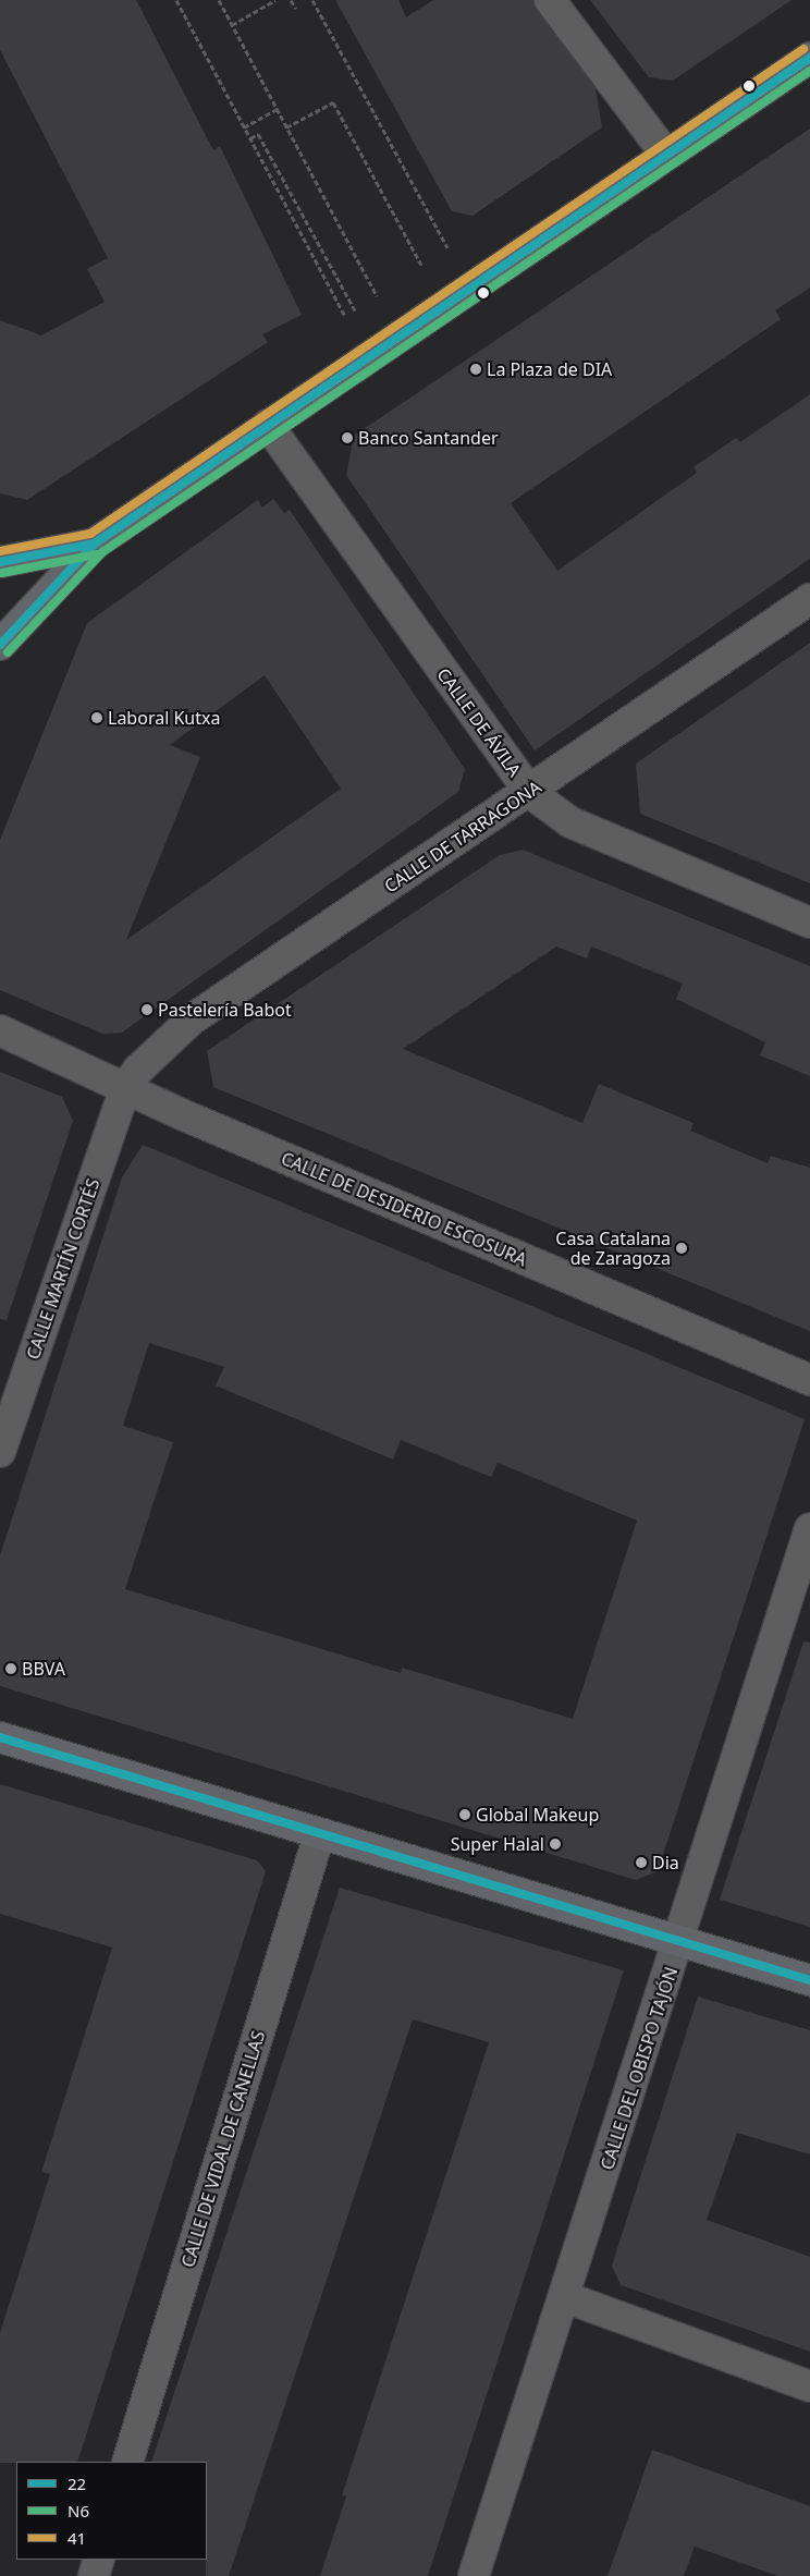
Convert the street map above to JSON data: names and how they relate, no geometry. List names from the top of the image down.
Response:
{
  "streets": {
    "street": [
      "CALLE DE ÁVILA",
      "CALLE DE TARRAGONA",
      "CALLE DE DESIDERIO ESCOSURA",
      "CALLE MARTÍN CORTÉS",
      "CALLE DEL OBISPO TAJÓN",
      "CALLE DE VIDAL DE CANELLAS"
    ]
  },
  "crossings": [
    ["CALLE DE ÁVILA", "CALLE DE TARRAGONA"],
    ["CALLE DE TARRAGONA", "CALLE DE DESIDERIO ESCOSURA"],
    ["CALLE DE TARRAGONA", "CALLE MARTÍN CORTÉS"],
    ["CALLE DE DESIDERIO ESCOSURA", "CALLE MARTÍN CORTÉS"]
  ],
  "places": [
    "La Plaza de DIA",
    "Banco Santander",
    "Laboral Kutxa",
    "Pastelería Babot",
    "Casa Catalana de Zaragoza",
    "BBVA",
    "Global Makeup",
    "Super Halal",
    "Dia"
  ],
  "lines": ["transit line 41", "transit line 22", "transit line N6"],
  "legend": ["22", "N6", "41"]
}
